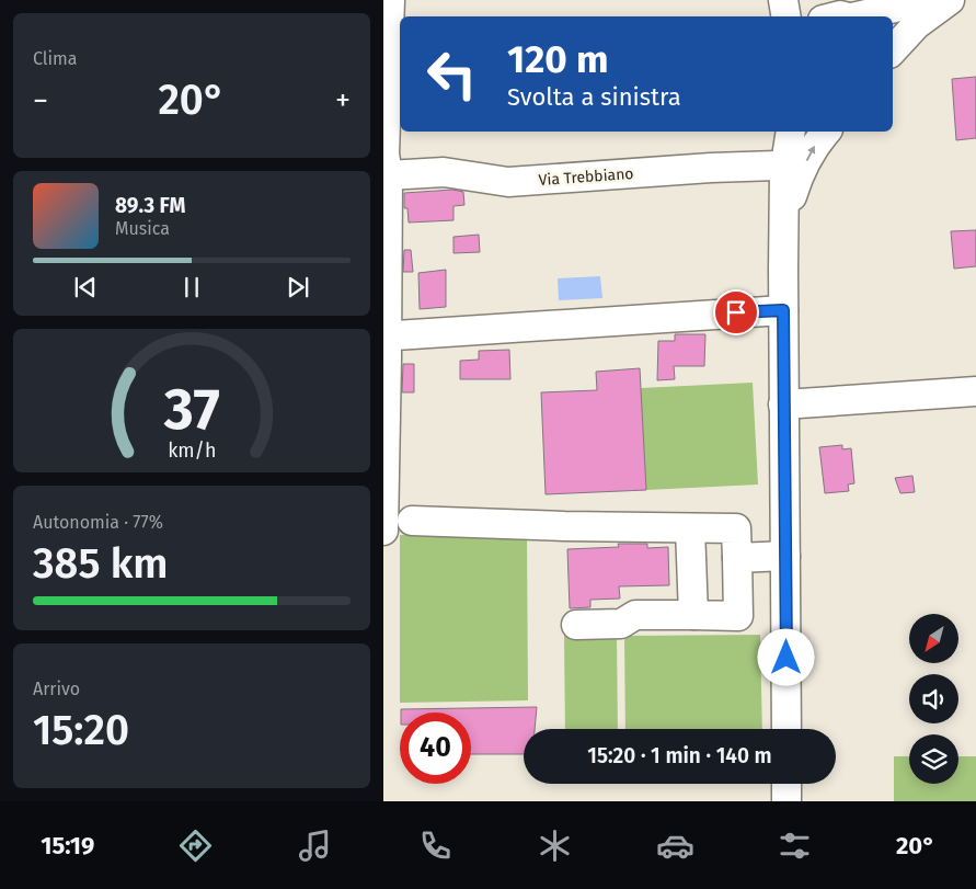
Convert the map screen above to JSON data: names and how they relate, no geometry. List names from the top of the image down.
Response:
{
  "streets": {
    "street": ["Via Trebbiano"]
  },
  "north": "bottom left",
  "page": {
    "tile": [
      "Clima",
      ["Autonomia · 77%", "385 km"],
      ["Arrivo", "15:20"]
    ],
    "turn": ["120 m", "Svolta a sinistra"],
    "heat": ["−", "20°", "+"],
    "song": ["89.3 FM", "Musica"],
    "limit": "40",
    "trip": "15:20 · 1 min · 140 m",
    "tabs": ["15:19", "20°"],
    "gauge": ["37", "km/h"]
  }
}
